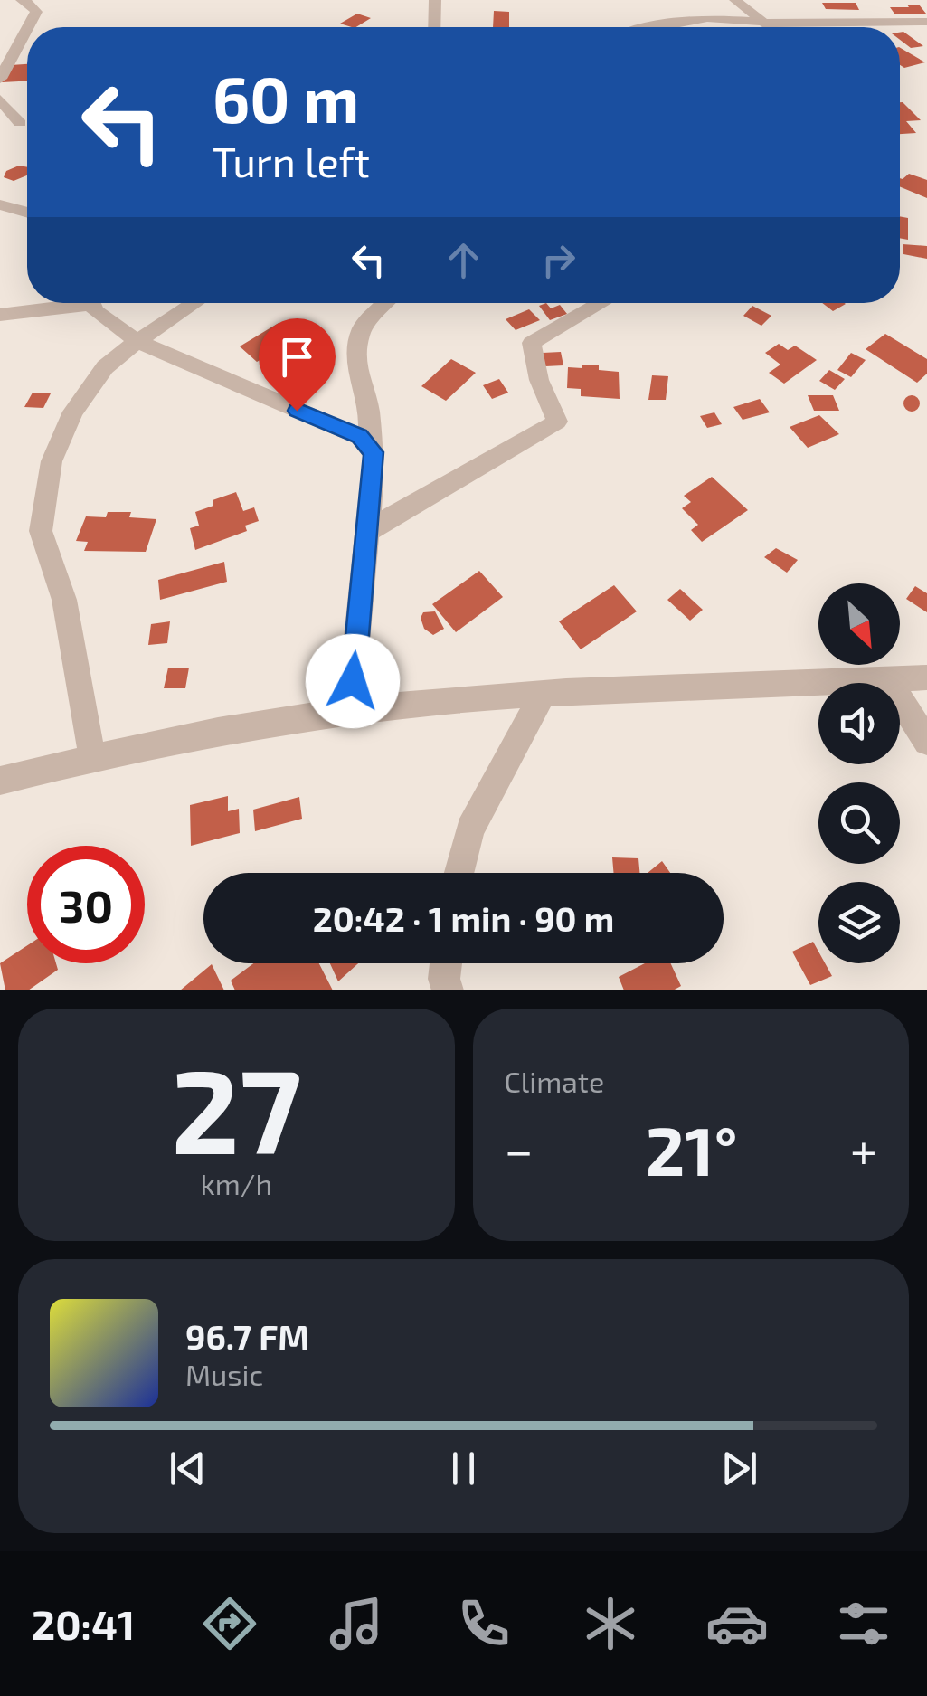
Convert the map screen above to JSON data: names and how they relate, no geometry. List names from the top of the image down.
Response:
{
  "north": "bottom right",
  "page": {
    "turn": ["60 m", "Turn left"],
    "limit": "30",
    "trip": "20:42 · 1 min · 90 m",
    "tile": [
      ["27", "km/h"],
      "Climate"
    ],
    "heat": ["−", "21°", "+"],
    "song": ["96.7 FM", "Music"],
    "tabs": "20:41"
  }
}
